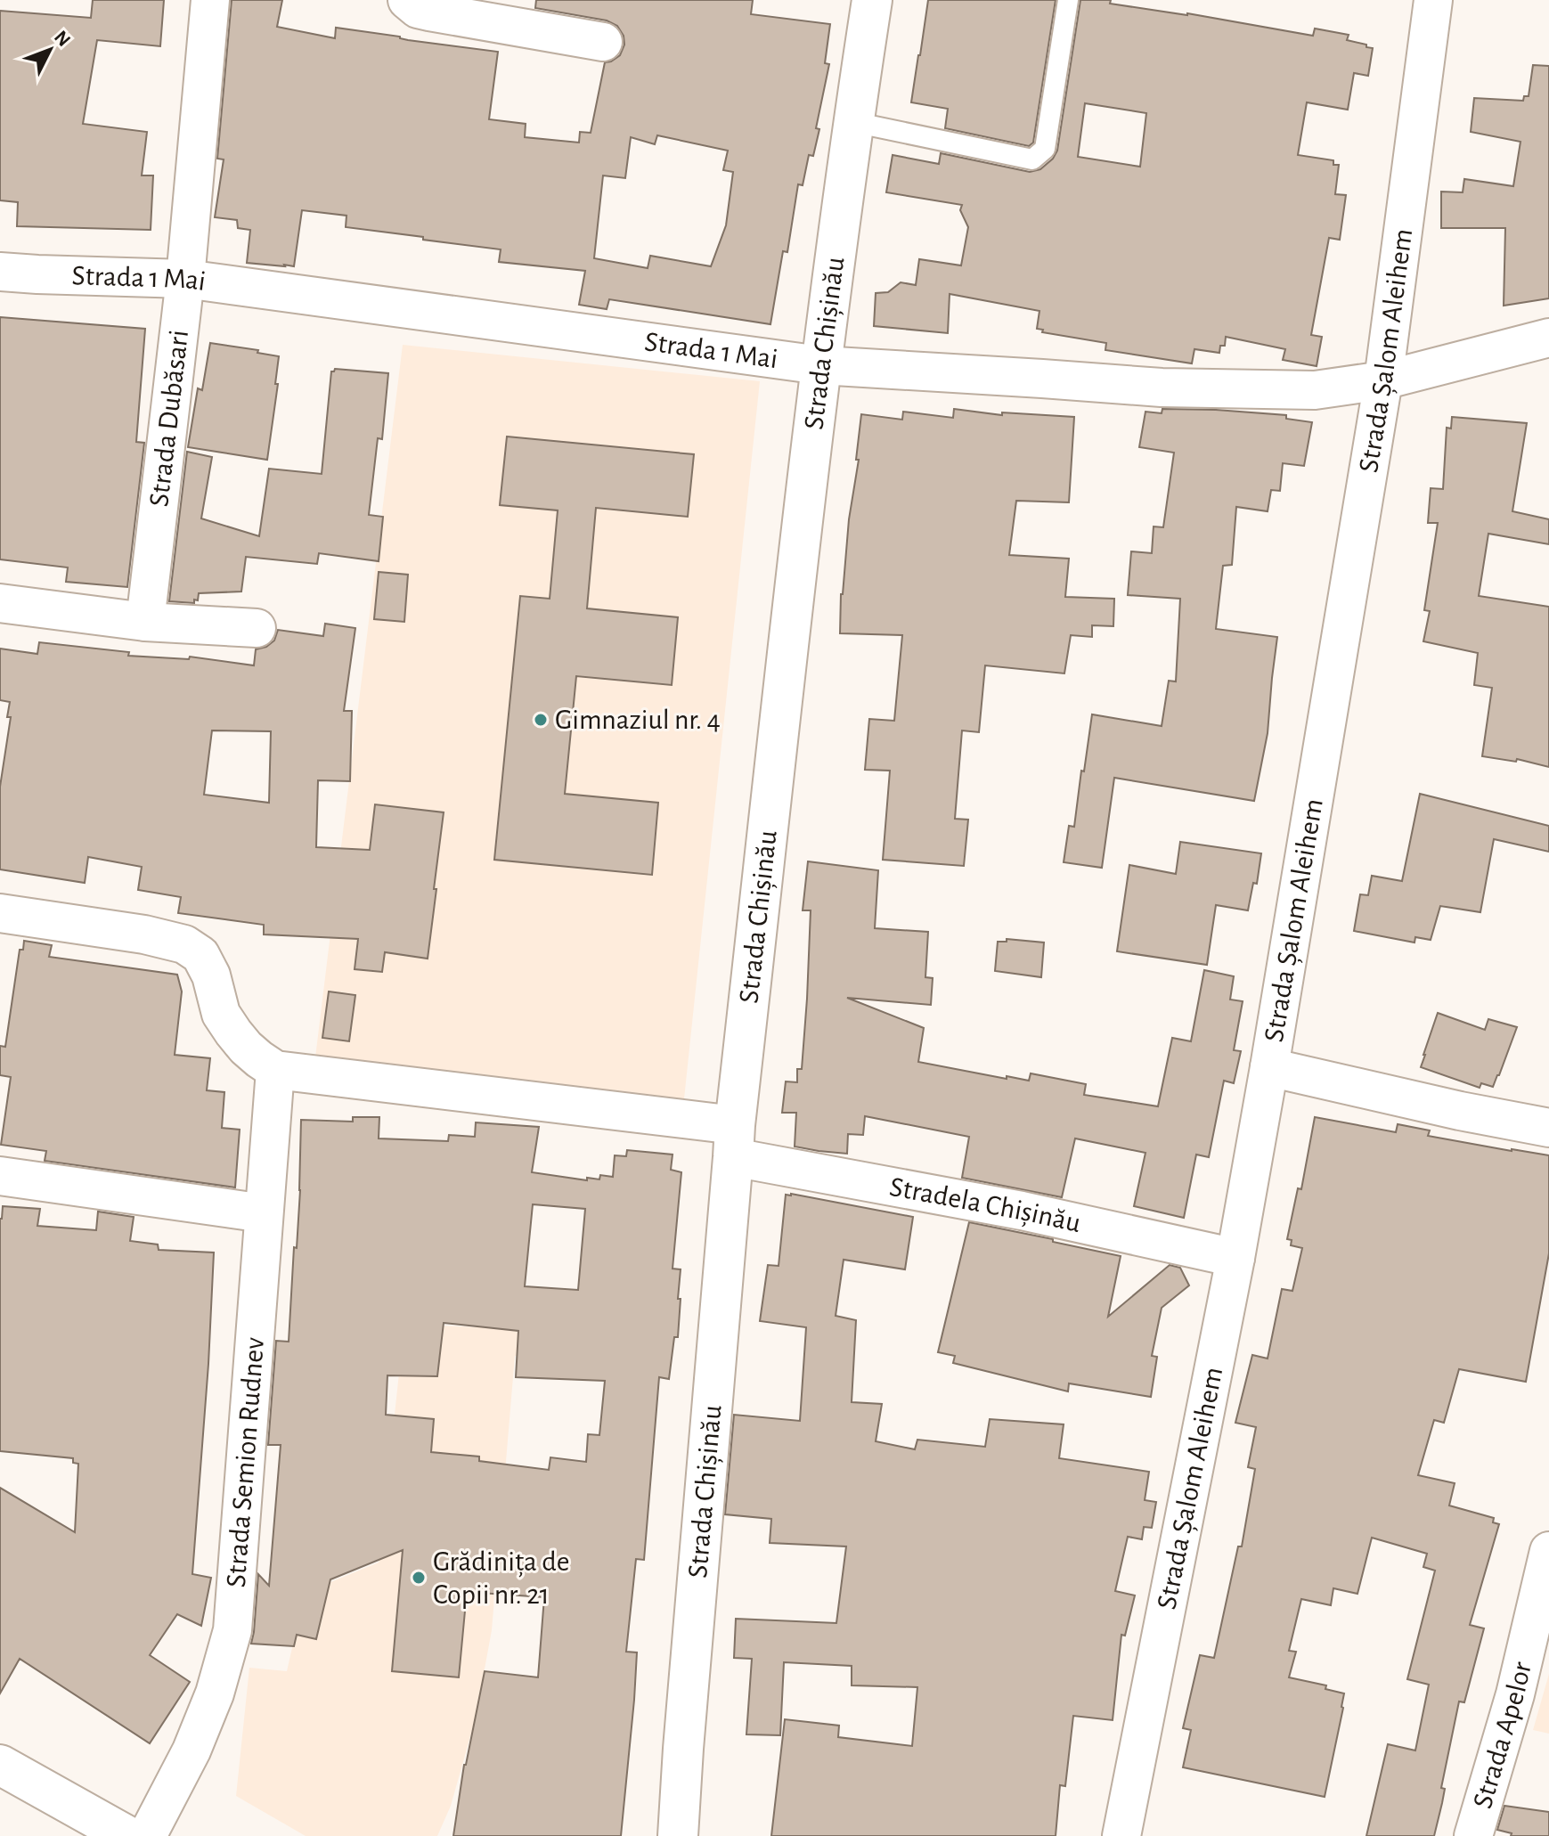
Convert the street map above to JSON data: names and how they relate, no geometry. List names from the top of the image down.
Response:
{
  "streets": {
    "street": [
      "Strada 1 Mai",
      "Strada Chișinău",
      "Strada Șalom Aleihem",
      "Strada Dubăsari",
      "Stradela Chișinău",
      "Strada Semion Rudnev",
      "Strada Apelor"
    ]
  },
  "crossings": [
    ["Strada 1 Mai", "Strada Chișinău"],
    ["Strada 1 Mai", "Strada Șalom Aleihem"],
    ["Strada 1 Mai", "Strada Dubăsari"],
    ["Strada Chișinău", "Stradela Chișinău"],
    ["Strada Șalom Aleihem", "Stradela Chișinău"]
  ],
  "places": ["Gimnaziul nr. 4", "Grădinița de Copii nr. 21"],
  "north": "top right"
}
